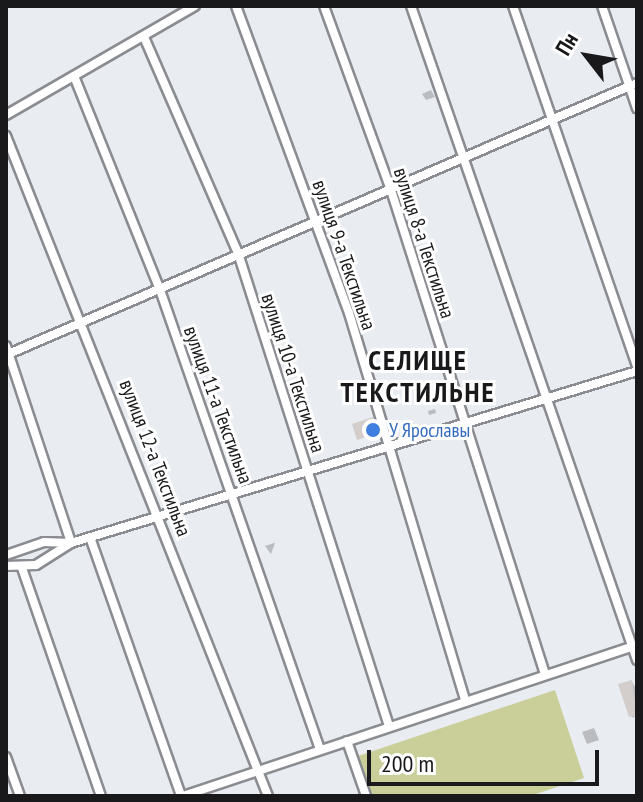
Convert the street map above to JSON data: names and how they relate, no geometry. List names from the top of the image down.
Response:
{
  "streets": {
    "street": [
      "вулиця 8-а Текстильна",
      "вулиця 9-а Текстильна",
      "вулиця 10-а Текстильна",
      "вулиця 11-а Текстильна",
      "вулиця 12-а Текстильна"
    ]
  },
  "districts": ["СЕЛИЩЕ ТЕКСТИЛЬНЕ"],
  "places": ["У Ярославы"],
  "scale_bar": "200 m",
  "north": "top left"
}
